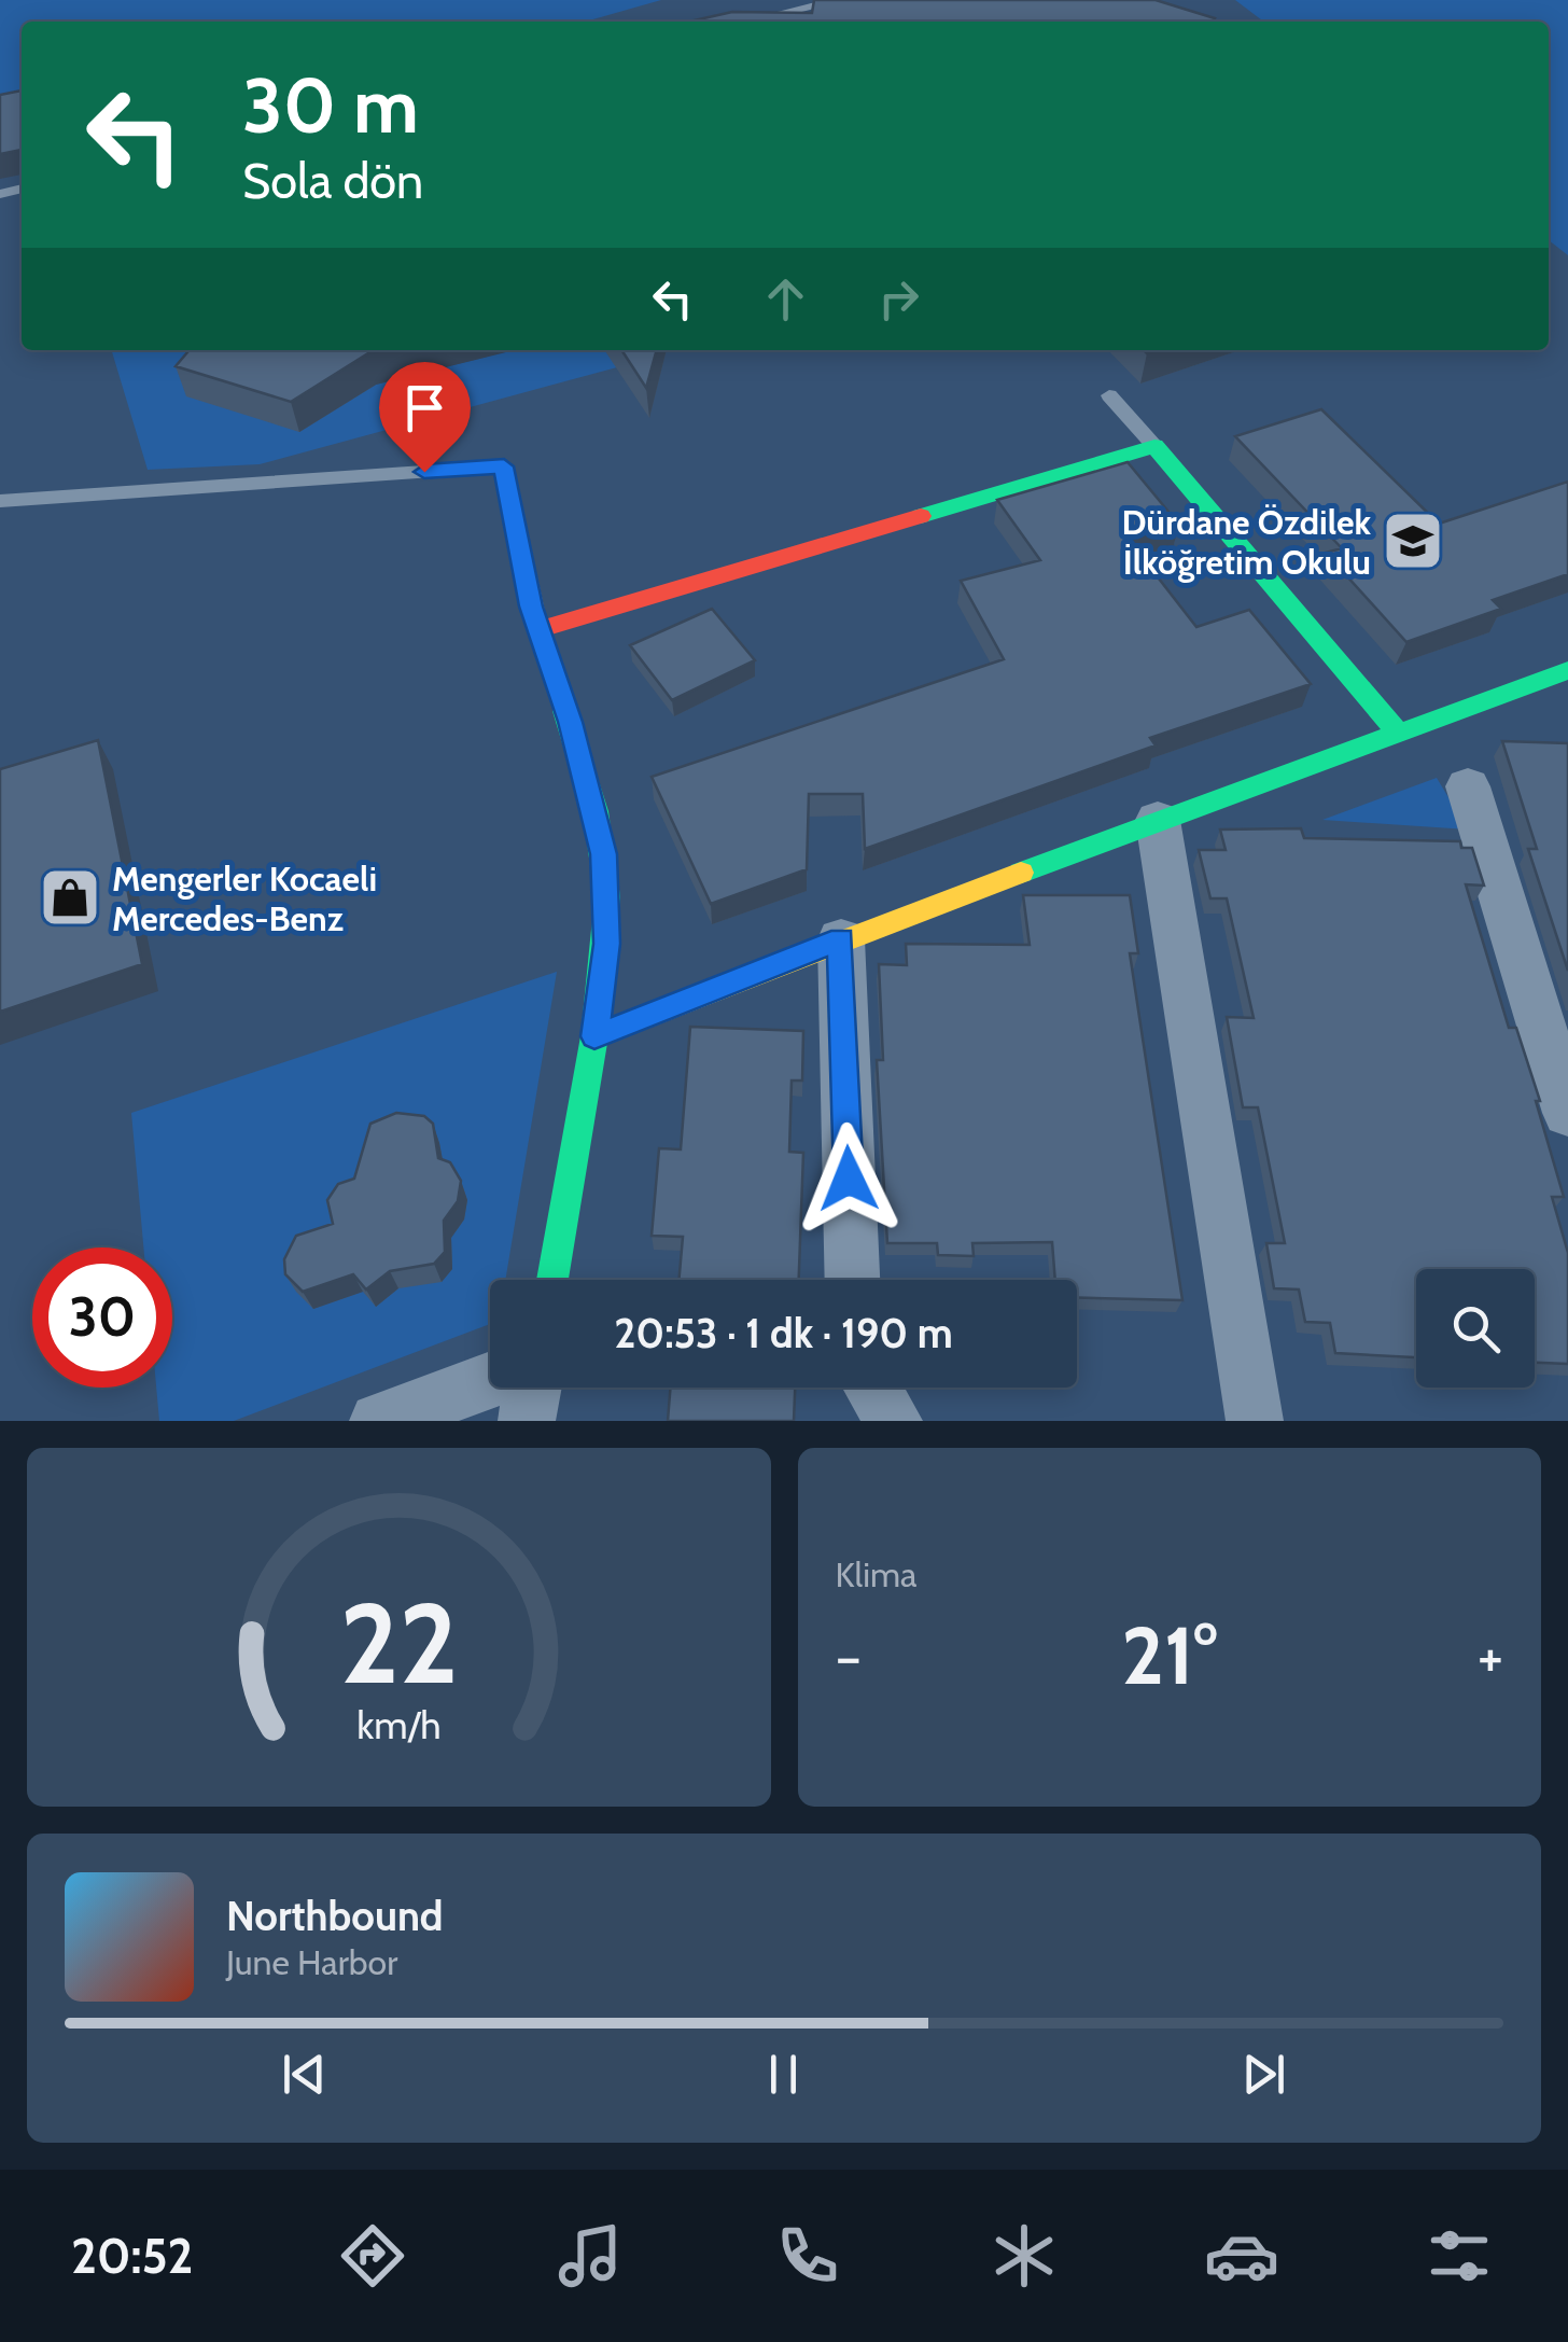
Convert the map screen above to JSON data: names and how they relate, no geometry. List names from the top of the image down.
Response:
{
  "places": {
    "school or university": ["Dürdane Özdilek İlköğretim Okulu"],
    "shop": ["Mengerler Kocaeli Mercedes-Benz"]
  },
  "page": {
    "turn": ["30 m", "Sola dön"],
    "limit": "30",
    "trip": "20:53 · 1 dk · 190 m",
    "tile": "Klima",
    "heat": ["−", "21°", "+"],
    "song": ["Northbound", "June Harbor"],
    "tabs": "20:52",
    "gauge": ["22", "km/h"]
  }
}
